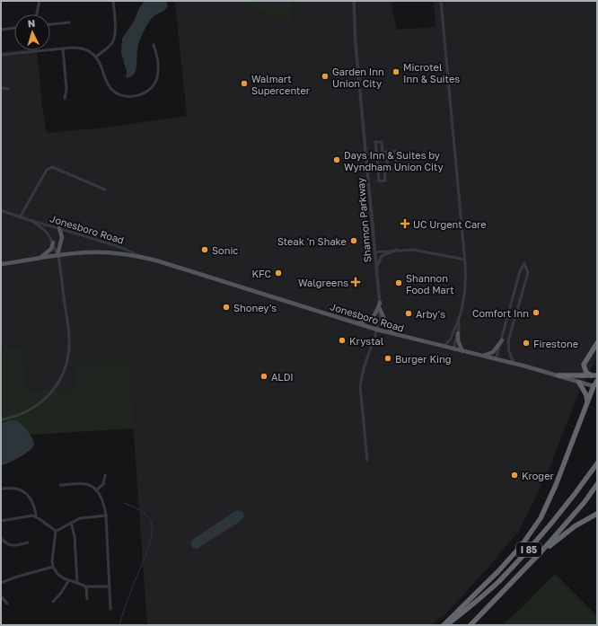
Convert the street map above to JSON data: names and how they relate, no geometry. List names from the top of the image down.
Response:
{
  "streets": {
    "highway": ["I 85"],
    "main road": ["Jonesboro Road"],
    "street": ["Shannon Parkway"]
  },
  "crossings": [
    ["Shannon Parkway", "Jonesboro Road"]
  ],
  "places": {
    "other": [
      "Microtel Inn & Suites",
      "Garden Inn Union City",
      "Walmart Supercenter",
      "Days Inn & Suites by Wyndham Union City",
      "Steak 'n Shake",
      "Sonic",
      "KFC",
      "Shannon Food Mart",
      "Shoney's",
      "Comfort Inn",
      "Arby's",
      "Krystal",
      "Firestone",
      "Burger King",
      "ALDI",
      "Kroger"
    ],
    "health": ["UC Urgent Care", "Walgreens"]
  },
  "north": "top"
}
